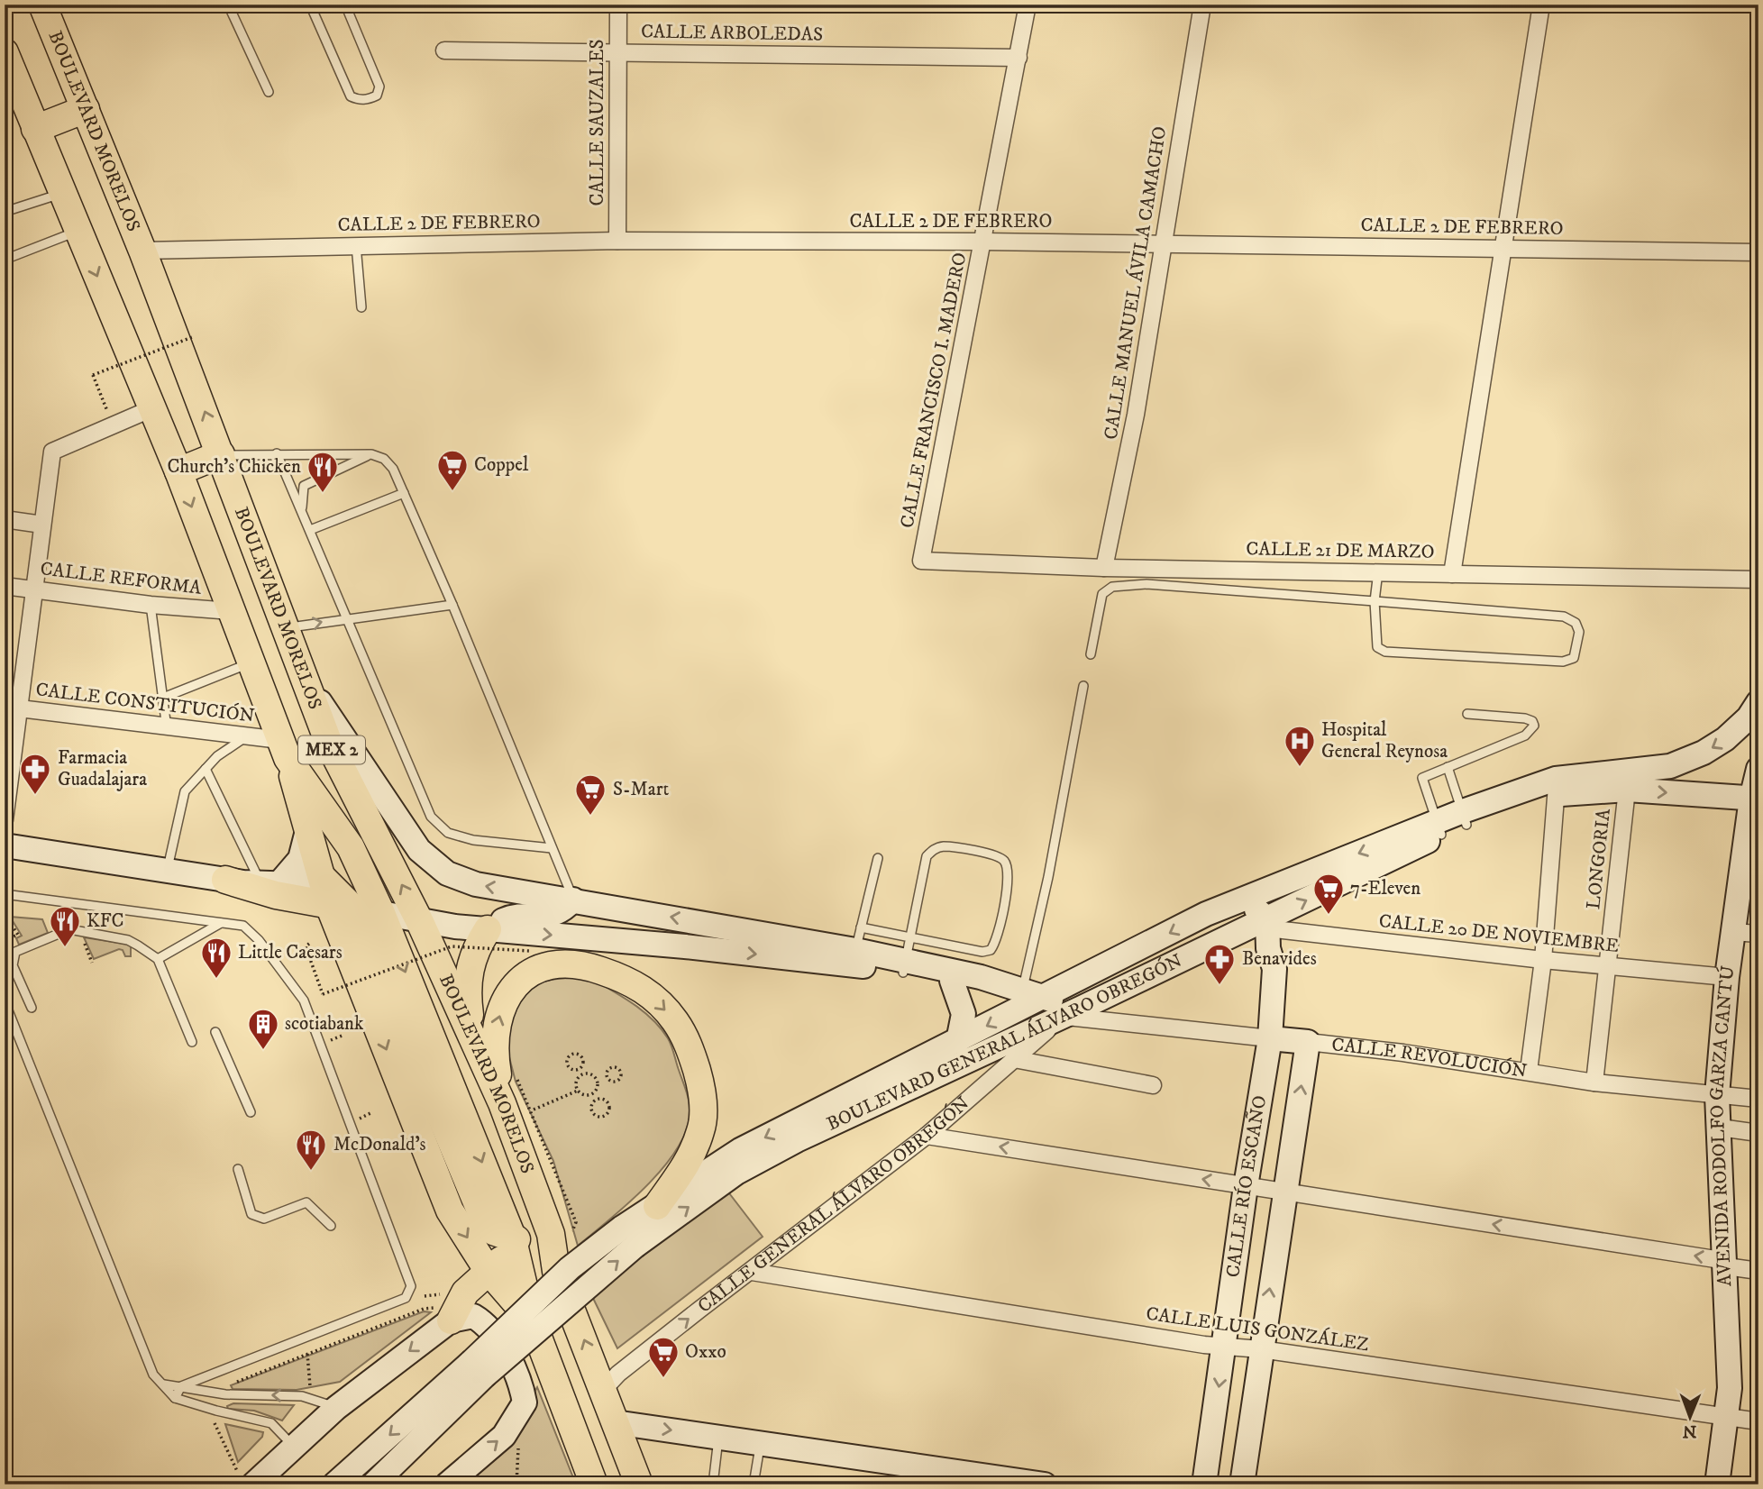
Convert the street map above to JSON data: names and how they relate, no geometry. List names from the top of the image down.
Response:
{
  "streets": {
    "main road": [
      "BOULEVARD MORELOS",
      "MEX 2",
      "BOULEVARD GENERAL ÁLVARO OBREGÓN",
      "CALLE REVOLUCIÓN",
      "AVENIDA RODOLFO GARZA CANTÚ",
      "CALLE RÍO ESCAÑO"
    ],
    "street": [
      "CALLE ARBOLEDAS",
      "CALLE SAUZALES",
      "CALLE 2 DE FEBRERO",
      "CALLE MANUEL ÁVILA CAMACHO",
      "CALLE FRANCISCO I. MADERO",
      "CALLE 21 DE MARZO",
      "CALLE REFORMA",
      "CALLE CONSTITUCIÓN",
      "LONGORIA",
      "CALLE 20 DE NOVIEMBRE",
      "CALLE GENERAL ÁLVARO OBREGÓN",
      "CALLE LUIS GONZÁLEZ"
    ]
  },
  "crossings": [
    ["CALLE ARBOLEDAS", "CALLE SAUZALES"],
    ["CALLE ARBOLEDAS", "CALLE FRANCISCO I. MADERO"],
    ["CALLE SAUZALES", "CALLE 2 DE FEBRERO"],
    ["BOULEVARD MORELOS", "CALLE 2 DE FEBRERO"],
    ["BOULEVARD MORELOS", "CALLE REFORMA"],
    ["BOULEVARD MORELOS", "CALLE CONSTITUCIÓN"],
    ["BOULEVARD MORELOS", "CALLE GENERAL ÁLVARO OBREGÓN"],
    ["CALLE 2 DE FEBRERO", "CALLE MANUEL ÁVILA CAMACHO"],
    ["CALLE 2 DE FEBRERO", "CALLE FRANCISCO I. MADERO"],
    ["CALLE MANUEL ÁVILA CAMACHO", "CALLE 21 DE MARZO"],
    ["CALLE FRANCISCO I. MADERO", "CALLE 21 DE MARZO"],
    ["LONGORIA", "CALLE 20 DE NOVIEMBRE"],
    ["LONGORIA", "BOULEVARD GENERAL ÁLVARO OBREGÓN"],
    ["LONGORIA", "CALLE REVOLUCIÓN"],
    ["CALLE 20 DE NOVIEMBRE", "BOULEVARD GENERAL ÁLVARO OBREGÓN"],
    ["CALLE 20 DE NOVIEMBRE", "AVENIDA RODOLFO GARZA CANTÚ"],
    ["CALLE 20 DE NOVIEMBRE", "CALLE RÍO ESCAÑO"],
    ["BOULEVARD GENERAL ÁLVARO OBREGÓN", "CALLE REVOLUCIÓN"],
    ["BOULEVARD GENERAL ÁLVARO OBREGÓN", "AVENIDA RODOLFO GARZA CANTÚ"],
    ["BOULEVARD GENERAL ÁLVARO OBREGÓN", "CALLE RÍO ESCAÑO"],
    ["BOULEVARD GENERAL ÁLVARO OBREGÓN", "CALLE GENERAL ÁLVARO OBREGÓN"],
    ["CALLE REVOLUCIÓN", "AVENIDA RODOLFO GARZA CANTÚ"],
    ["CALLE REVOLUCIÓN", "CALLE RÍO ESCAÑO"],
    ["CALLE REVOLUCIÓN", "CALLE GENERAL ÁLVARO OBREGÓN"],
    ["AVENIDA RODOLFO GARZA CANTÚ", "CALLE LUIS GONZÁLEZ"],
    ["CALLE RÍO ESCAÑO", "CALLE LUIS GONZÁLEZ"],
    ["CALLE GENERAL ÁLVARO OBREGÓN", "CALLE LUIS GONZÁLEZ"]
  ],
  "places": {
    "supermarket": [
      "Coppel",
      "S-Mart",
      "7-Eleven",
      "Oxxo"
    ],
    "restaurant": [
      "Church's Chicken",
      "KFC",
      "Little Caesars",
      "McDonald's"
    ],
    "hospital": ["Hospital General Reynosa"],
    "pharmacy": ["Farmacia Guadalajara", "Benavides"],
    "building": ["scotiabank"]
  },
  "north": "bottom"
}
